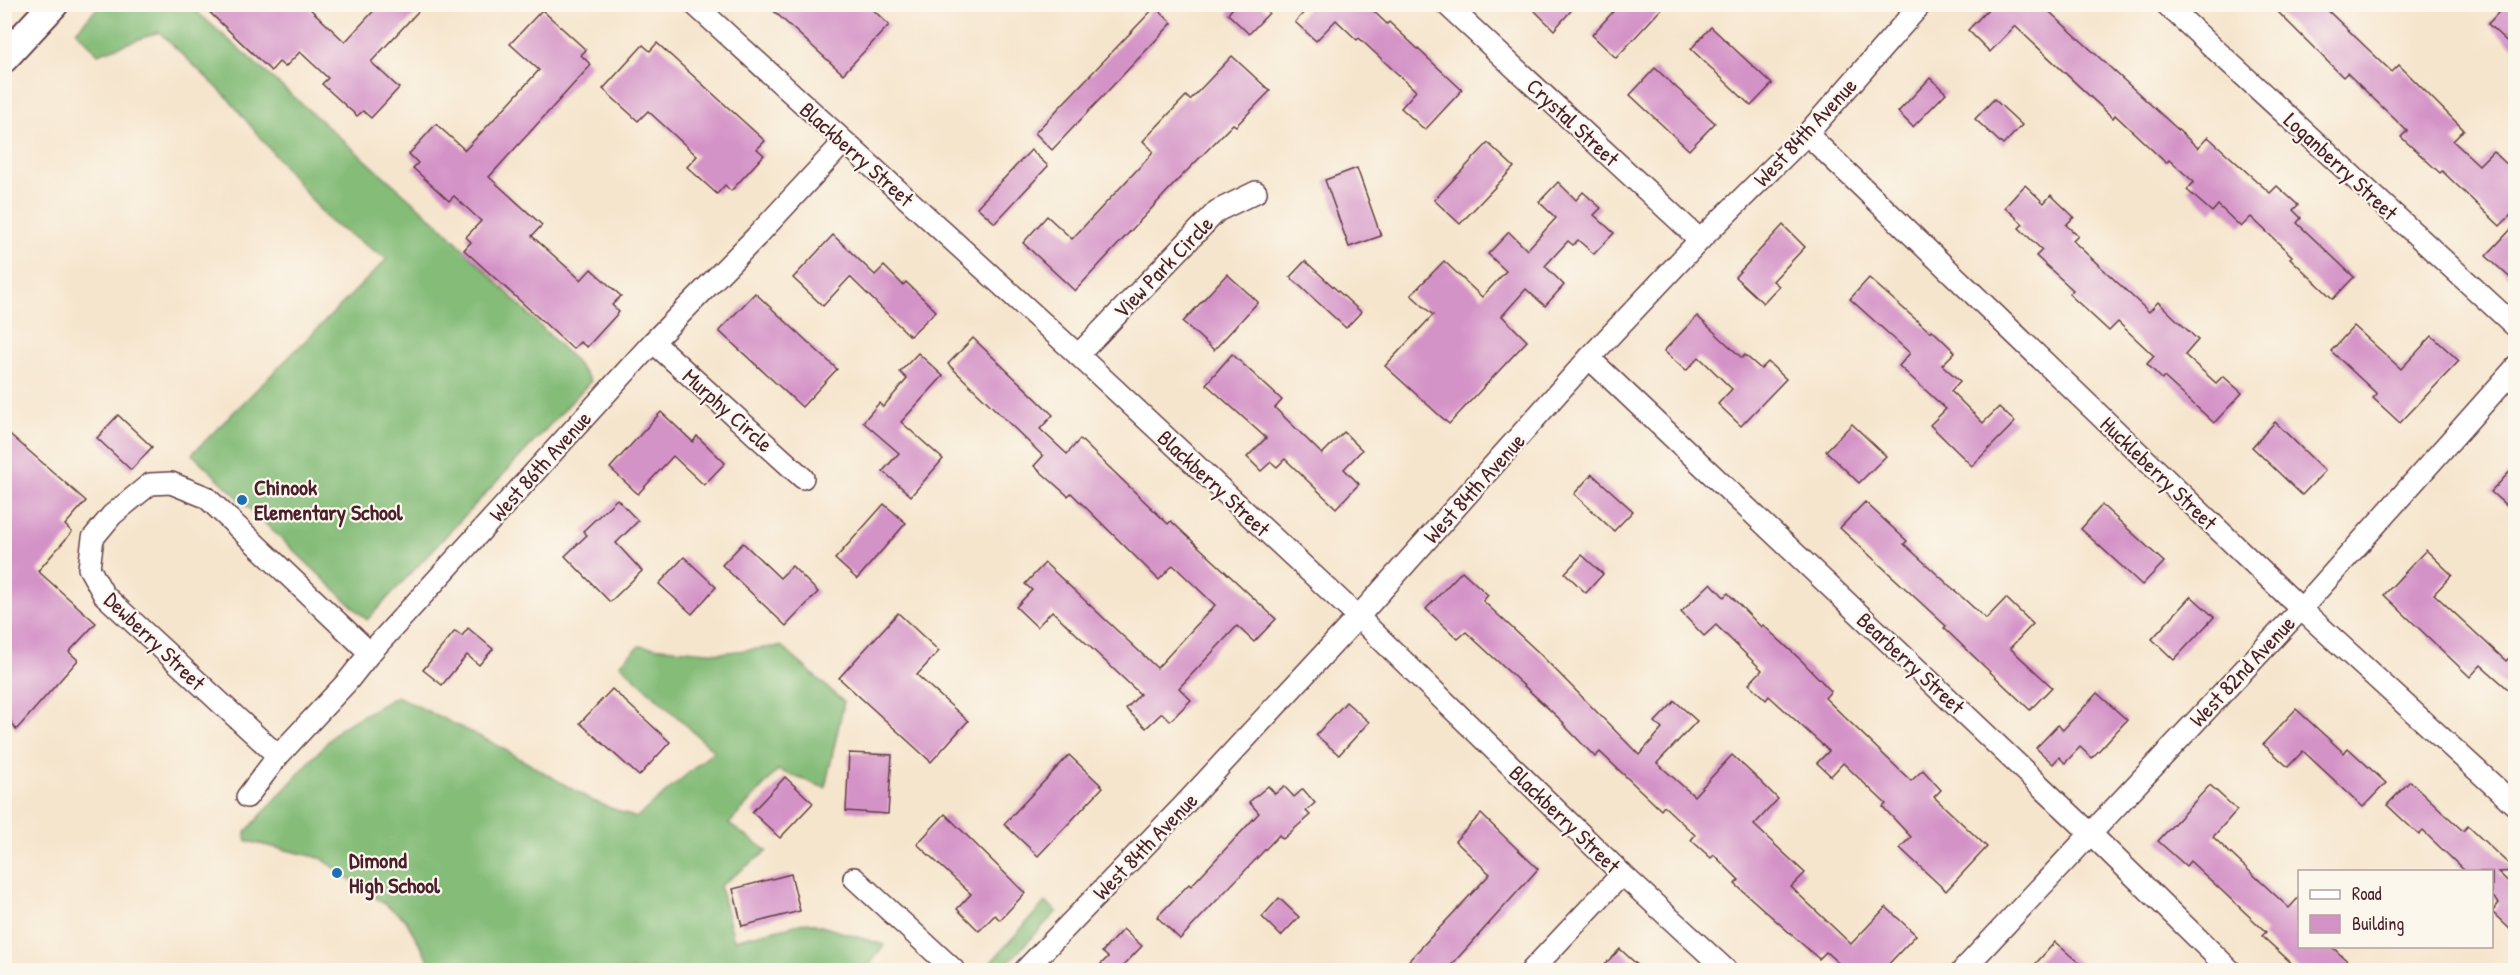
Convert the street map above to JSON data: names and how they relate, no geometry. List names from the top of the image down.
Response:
{
  "streets": {
    "street": [
      "Crystal Street",
      "West 84th Avenue",
      "Blackberry Street",
      "Loganberry Street",
      "View Park Circle",
      "Murphy Circle",
      "West 86th Avenue",
      "Huckleberry Street",
      "Dewberry Street",
      "Bearberry Street",
      "West 82nd Avenue"
    ]
  },
  "crossings": [
    ["Crystal Street", "West 84th Avenue"],
    ["West 84th Avenue", "Blackberry Street"],
    ["West 84th Avenue", "Huckleberry Street"],
    ["West 84th Avenue", "Bearberry Street"],
    ["Blackberry Street", "View Park Circle"],
    ["Blackberry Street", "West 86th Avenue"],
    ["Murphy Circle", "West 86th Avenue"],
    ["West 86th Avenue", "Dewberry Street"],
    ["Huckleberry Street", "West 82nd Avenue"],
    ["Bearberry Street", "West 82nd Avenue"]
  ],
  "places": ["Chinook Elementary School", "Dimond High School"],
  "legend": ["Road", "Building"]
}
